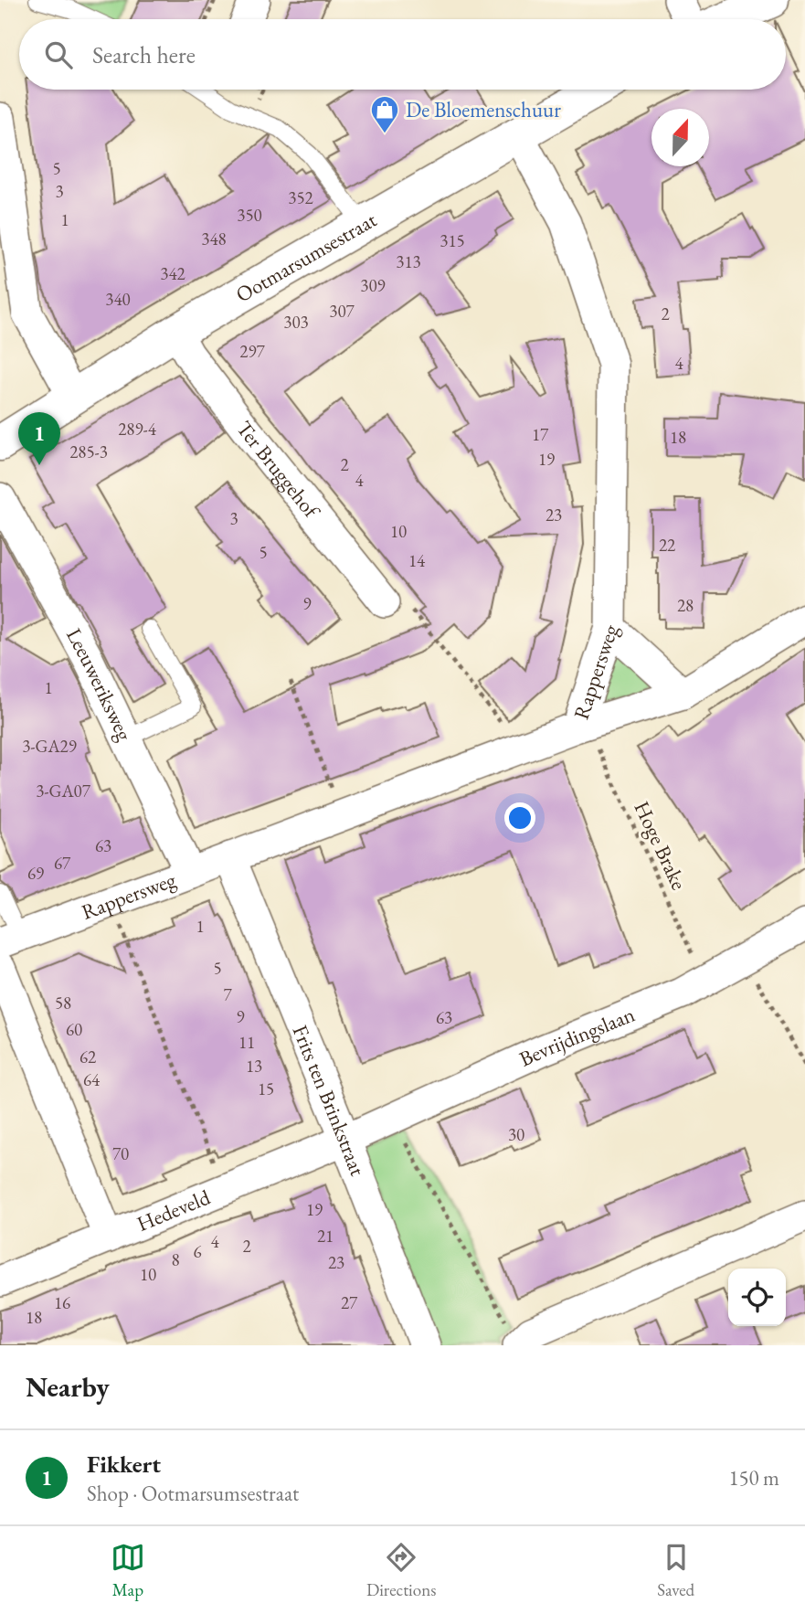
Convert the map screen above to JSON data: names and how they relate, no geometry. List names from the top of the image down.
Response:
{
  "streets": {
    "street": [
      "Ootmarsumsestraat",
      "Ter Bruggehof",
      "Rappersweg",
      "Leeuweriksweg",
      "Bevrijdingslaan",
      "Frits ten Brinkstraat",
      "Hedeveld"
    ],
    "path": ["Hoge Brake"]
  },
  "crossings": [
    ["Ootmarsumsestraat", "Ter Bruggehof"],
    ["Ootmarsumsestraat", "Rappersweg"],
    ["Rappersweg", "Leeuweriksweg"],
    ["Rappersweg", "Hoge Brake"],
    ["Rappersweg", "Frits ten Brinkstraat"],
    ["Hoge Brake", "Bevrijdingslaan"],
    ["Bevrijdingslaan", "Frits ten Brinkstraat"],
    ["Bevrijdingslaan", "Hedeveld"],
    ["Frits ten Brinkstraat", "Hedeveld"]
  ],
  "places": {
    "shop": ["De Bloemenschuur"]
  },
  "house_numbers": [
    "5",
    "3",
    "352",
    "350",
    "1",
    "348",
    "315",
    "313",
    "342",
    "309",
    "340",
    "307",
    "2",
    "303",
    "297",
    "4",
    "289-4",
    "17",
    "18",
    "285-3",
    "19",
    "2",
    "4",
    "23",
    "3",
    "10",
    "22",
    "5",
    "14",
    "9",
    "28",
    "1",
    "3-GA29",
    "3-GA07",
    "63",
    "67",
    "69",
    "1",
    "5",
    "7",
    "58",
    "9",
    "63",
    "60",
    "11",
    "62",
    "13",
    "64",
    "15",
    "30",
    "70",
    "19",
    "21",
    "4",
    "2",
    "6",
    "8",
    "23",
    "10",
    "16",
    "27",
    "18"
  ],
  "north": "top",
  "page": {
    "search": "Search here",
    "pins": "1",
    "heading": "Nearby",
    "list": [
      {
        "mark": "1",
        "name": "Fikkert",
        "note": "Shop · Ootmarsumsestraat",
        "value": "150 m"
      }
    ],
    "nav": ["Map", "Directions", "Saved"]
  }
}
